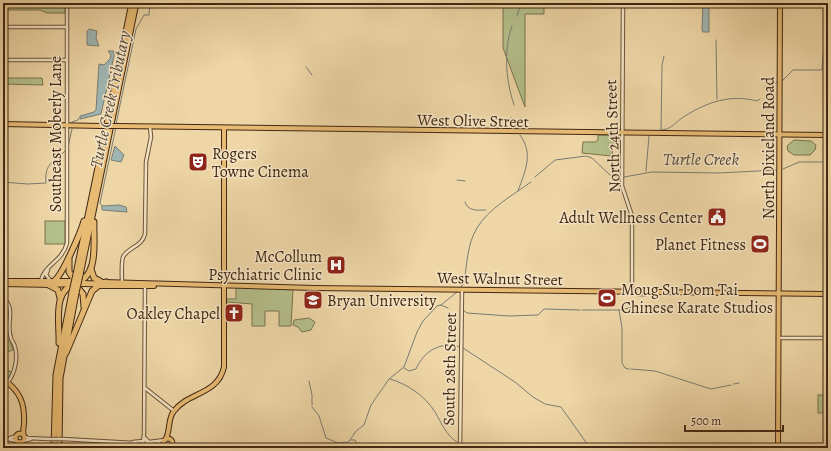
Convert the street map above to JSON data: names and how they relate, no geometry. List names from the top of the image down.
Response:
{
  "streets": {
    "main road": ["West Olive Street", "North Dixieland Road", "West Walnut Street"],
    "street": ["Southeast Moberly Lane", "North 24th Street", "South 28th Street"]
  },
  "crossings": [
    ["West Olive Street", "Southeast Moberly Lane"],
    ["West Olive Street", "North 24th Street"],
    ["West Olive Street", "North Dixieland Road"],
    ["North 24th Street", "West Walnut Street"],
    ["North Dixieland Road", "West Walnut Street"],
    ["West Walnut Street", "South 28th Street"]
  ],
  "water": ["Turtle Creek Tributary", "Turtle Creek"],
  "places": {
    "theatre": ["Rogers Towne Cinema"],
    "public building": ["Adult Wellness Center"],
    "sports": ["Planet Fitness", "Moug Su Dom Tai Chinese Karate Studios"],
    "hospital": ["McCollum Psychiatric Clinic"],
    "school or university": ["Bryan University"],
    "church": ["Oakley Chapel"]
  },
  "scale_bar": "500 m"
}
